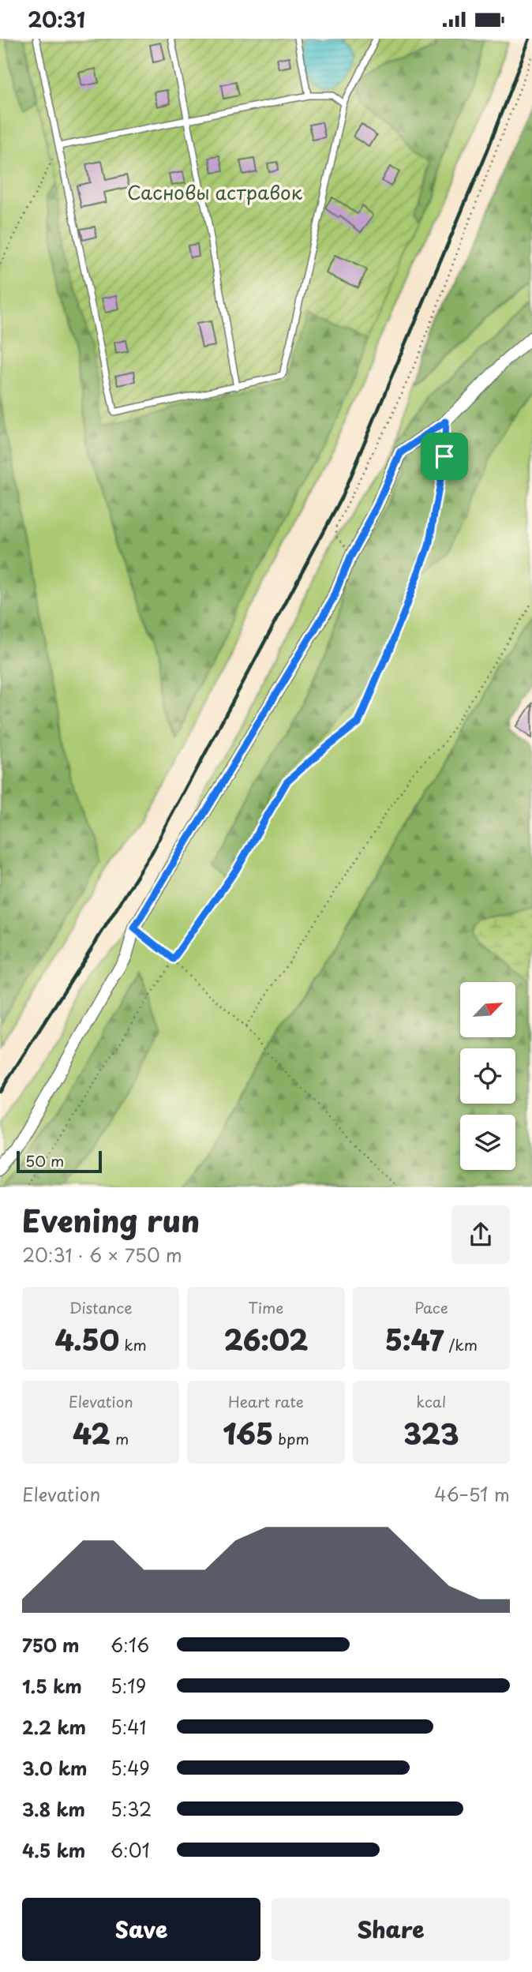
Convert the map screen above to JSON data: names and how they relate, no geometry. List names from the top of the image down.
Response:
{
  "parks": ["Сасновы астравок"],
  "scale_bar": "50 m",
  "north": "top right",
  "page": {
    "status": "20:31",
    "scale": "50 m",
    "heading": ["Evening run", "20:31 · 6 × 750 m"],
    "stats": [
      ["Distance", "4.50 km"],
      ["Time", "26:02"],
      ["Pace", "5:47 /km"],
      ["Elevation", "42 m"],
      ["Heart rate", "165 bpm"],
      ["kcal", "323"]
    ],
    "chart": ["Elevation", "46–51 m"],
    "list": [
      {
        "name": "750 m",
        "note": "6:16"
      },
      {
        "name": "1.5 km",
        "note": "5:19"
      },
      {
        "name": "2.2 km",
        "note": "5:41"
      },
      {
        "name": "3.0 km",
        "note": "5:49"
      },
      {
        "name": "3.8 km",
        "note": "5:32"
      },
      {
        "name": "4.5 km",
        "note": "6:01"
      }
    ],
    "buttons": ["Save", "Share"]
  }
}
